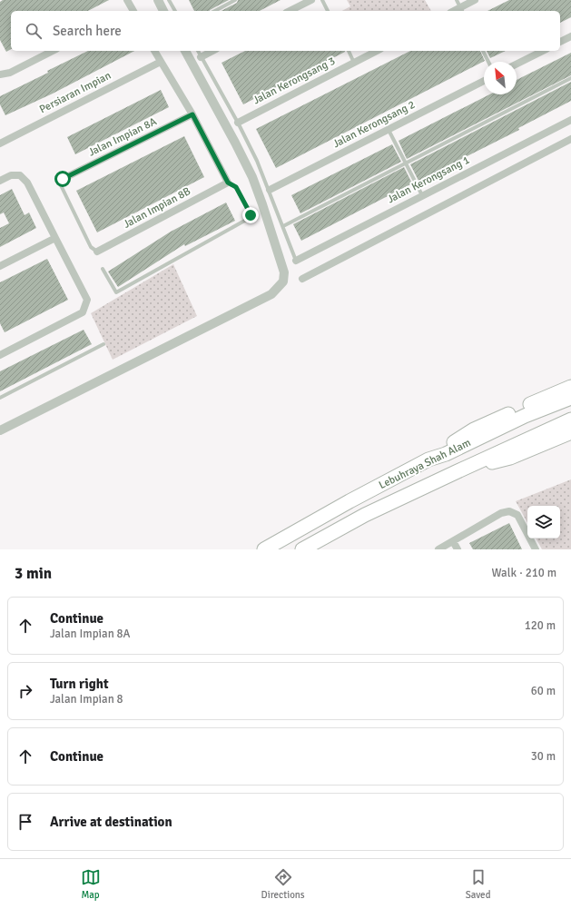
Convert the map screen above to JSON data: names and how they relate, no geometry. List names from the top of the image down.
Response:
{
  "streets": {
    "highway": ["Lebuhraya Shah Alam"],
    "street": [
      "Jalan Kerongsang 3",
      "Persiaran Impian",
      "Jalan Kerongsang 2",
      "Jalan Impian 8A",
      "Jalan Kerongsang 1",
      "Jalan Impian 8B"
    ]
  },
  "north": "top left",
  "page": {
    "search": "Search here",
    "heading": ["3 min", "Walk · 210 m"],
    "list": [
      ["Continue", "Jalan Impian 8A", "120 m"],
      ["Turn right", "Jalan Impian 8", "60 m"],
      ["Continue", "30 m"],
      "Arrive at destination"
    ],
    "nav": ["Map", "Directions", "Saved"]
  }
}
